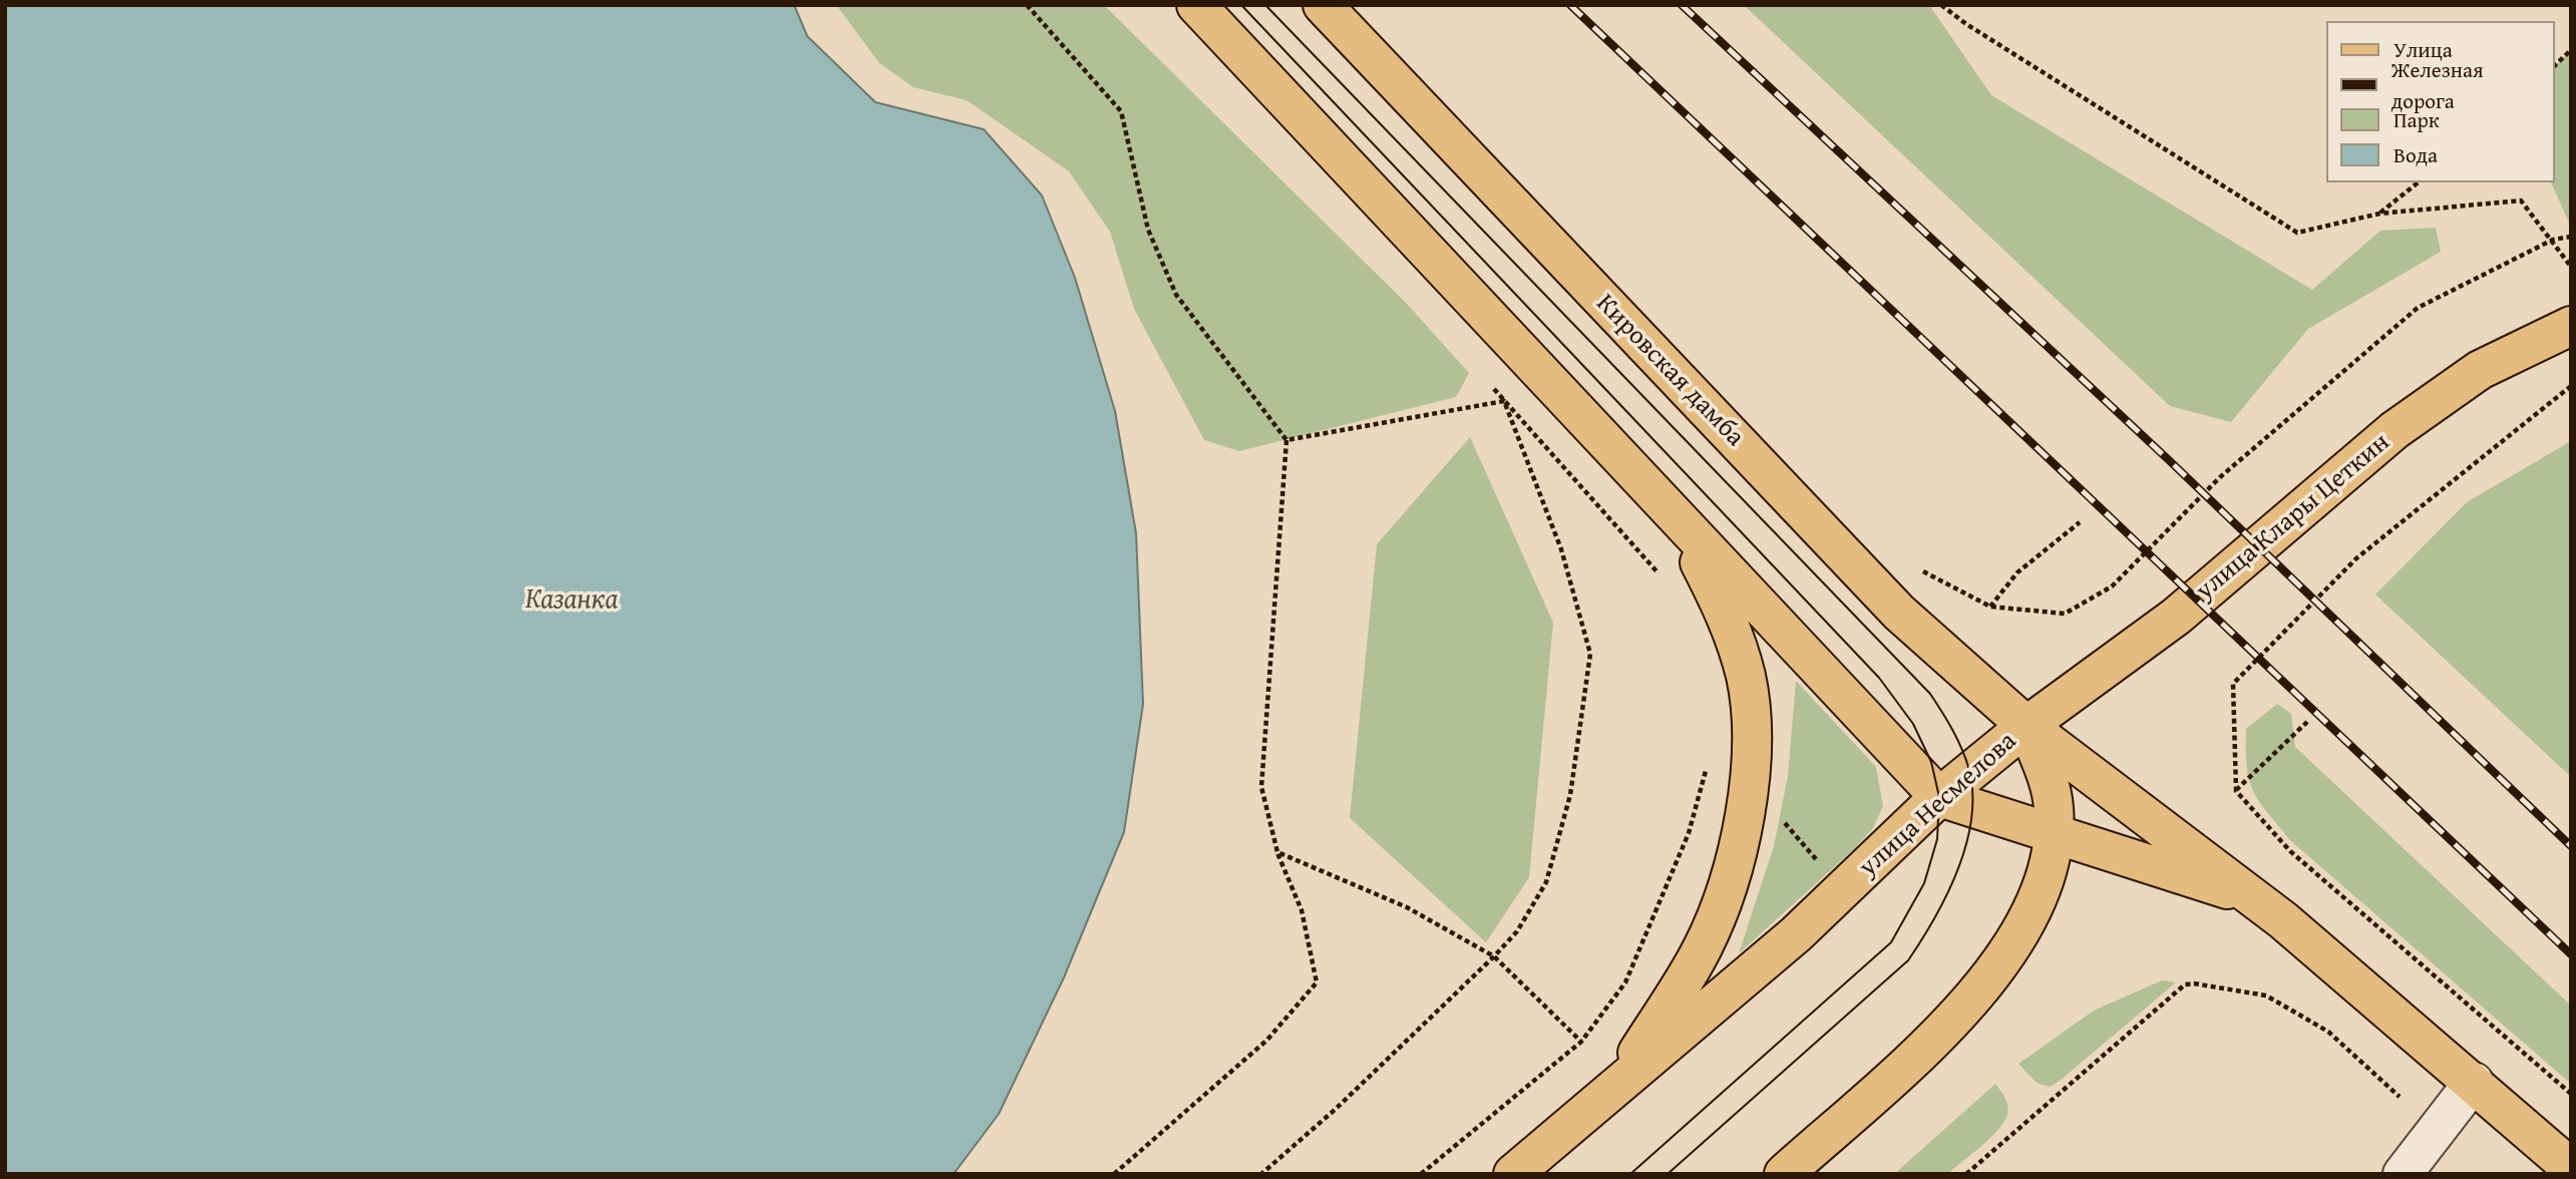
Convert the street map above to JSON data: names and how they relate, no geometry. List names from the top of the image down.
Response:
{
  "streets": {
    "main road": ["Кировская дамба", "улица Клары Цеткин", "улица Несмелова"]
  },
  "crossings": [
    ["Кировская дамба", "улица Клары Цеткин"],
    ["Кировская дамба", "улица Несмелова"],
    ["улица Клары Цеткин", "улица Несмелова"]
  ],
  "water": ["Казанка"],
  "legend": [
    "Улица",
    "Железная дорога",
    "Парк",
    "Вода"
  ]
}
